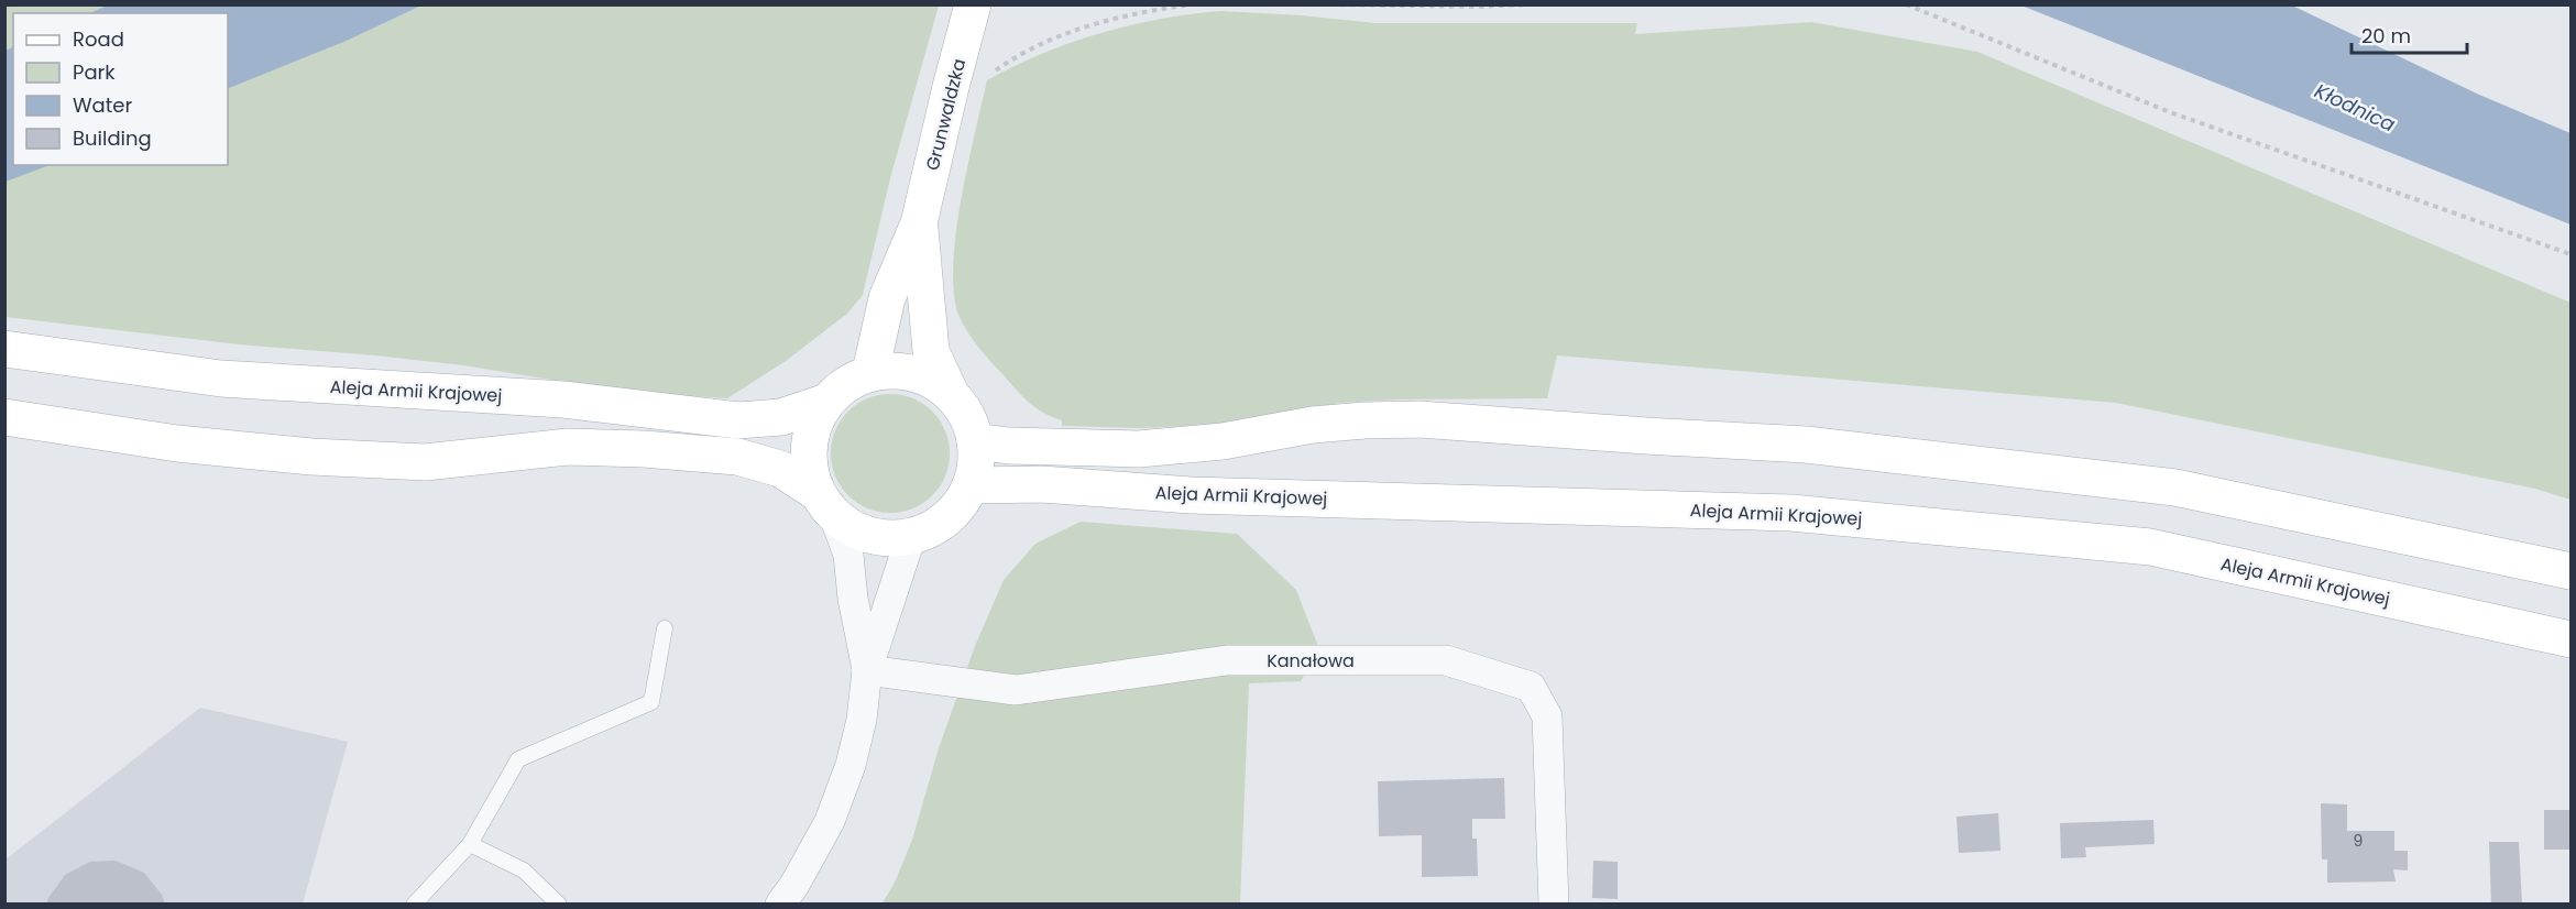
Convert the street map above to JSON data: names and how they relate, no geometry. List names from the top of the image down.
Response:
{
  "streets": {
    "main road": ["Grunwaldzka", "Aleja Armii Krajowej"],
    "street": ["Kanałowa"]
  },
  "crossings": [
    ["Grunwaldzka", "Aleja Armii Krajowej"]
  ],
  "water": ["Kłodnica"],
  "house_numbers": ["9"],
  "legend": [
    "Road",
    "Park",
    "Water",
    "Building"
  ],
  "scale_bar": "20 m"
}
